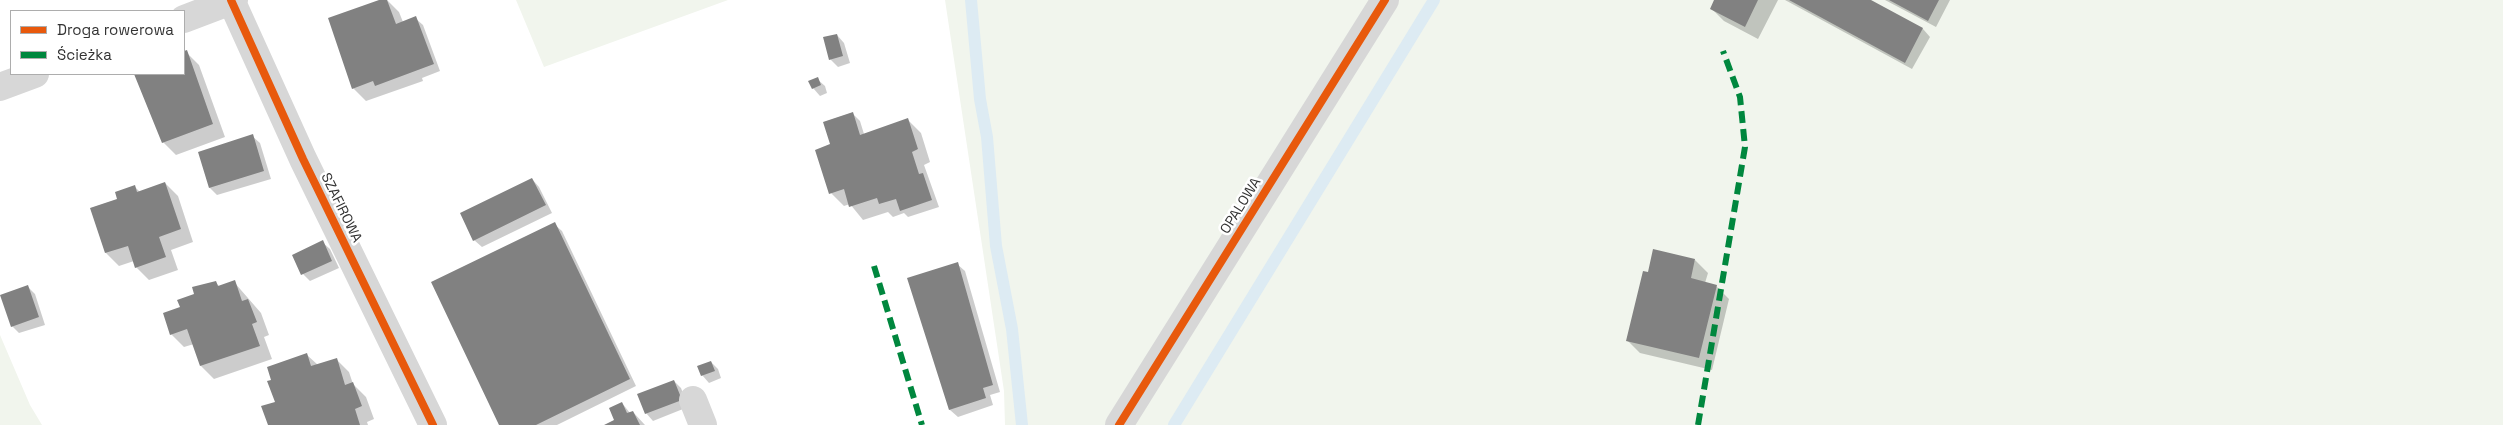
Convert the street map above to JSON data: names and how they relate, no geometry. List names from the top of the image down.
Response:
{
  "streets": {
    "street": ["OPALOWA", "SZAFIROWA"]
  },
  "legend": ["Droga rowerowa", "Ścieżka"]
}
